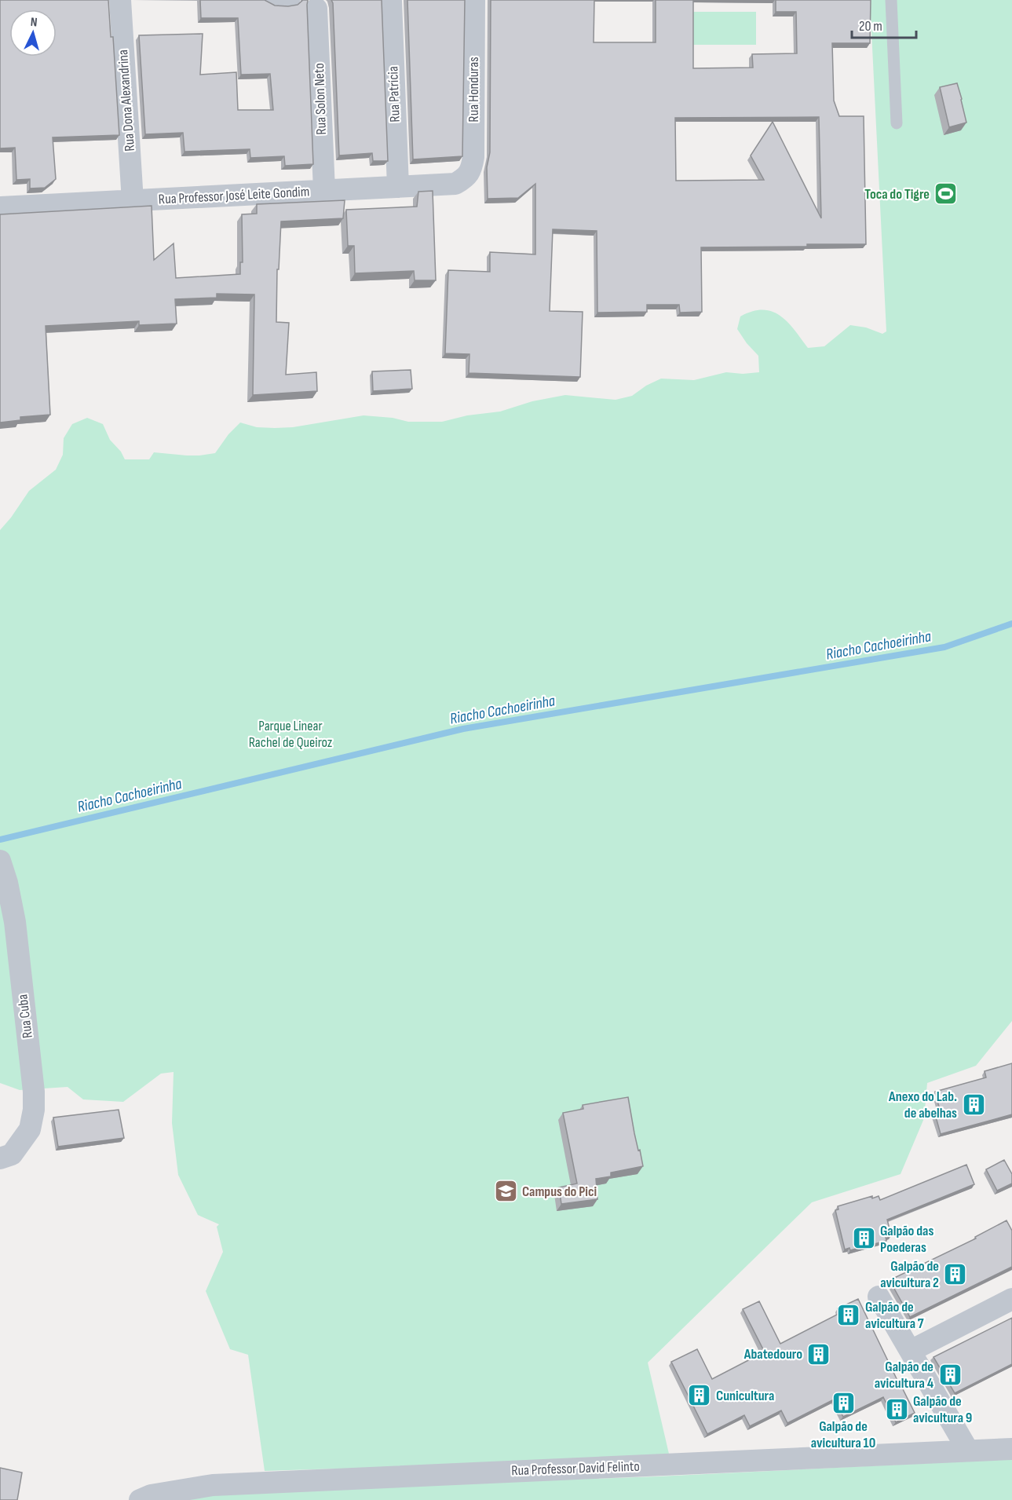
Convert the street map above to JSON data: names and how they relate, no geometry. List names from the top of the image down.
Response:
{
  "streets": {
    "street": [
      "Rua Honduras",
      "Rua Patrícia",
      "Rua Solon Neto",
      "Rua Dona Alexandrina",
      "Rua Professor José Leite Gondim",
      "Rua Cuba",
      "Rua Professor David Felinto"
    ]
  },
  "crossings": [
    ["Rua Honduras", "Rua Professor José Leite Gondim"],
    ["Rua Patrícia", "Rua Professor José Leite Gondim"],
    ["Rua Solon Neto", "Rua Professor José Leite Gondim"],
    ["Rua Dona Alexandrina", "Rua Professor José Leite Gondim"]
  ],
  "water": ["Riacho Cachoeirinha"],
  "parks": ["Parque Linear Rachel de Queiroz"],
  "places": {
    "sports": ["Toca do Tigre"],
    "building": [
      "Anexo do Lab. de abelhas",
      "Galpão das Poederas",
      "Galpão de avicultura 2",
      "Galpão de avicultura 7",
      "Abatedouro",
      "Galpão de avicultura 4",
      "Cunicultura",
      "Galpão de avicultura 10",
      "Galpão de avicultura 9"
    ],
    "school or university": ["Campus do Pici"]
  },
  "scale_bar": "20 m",
  "north": "top"
}
